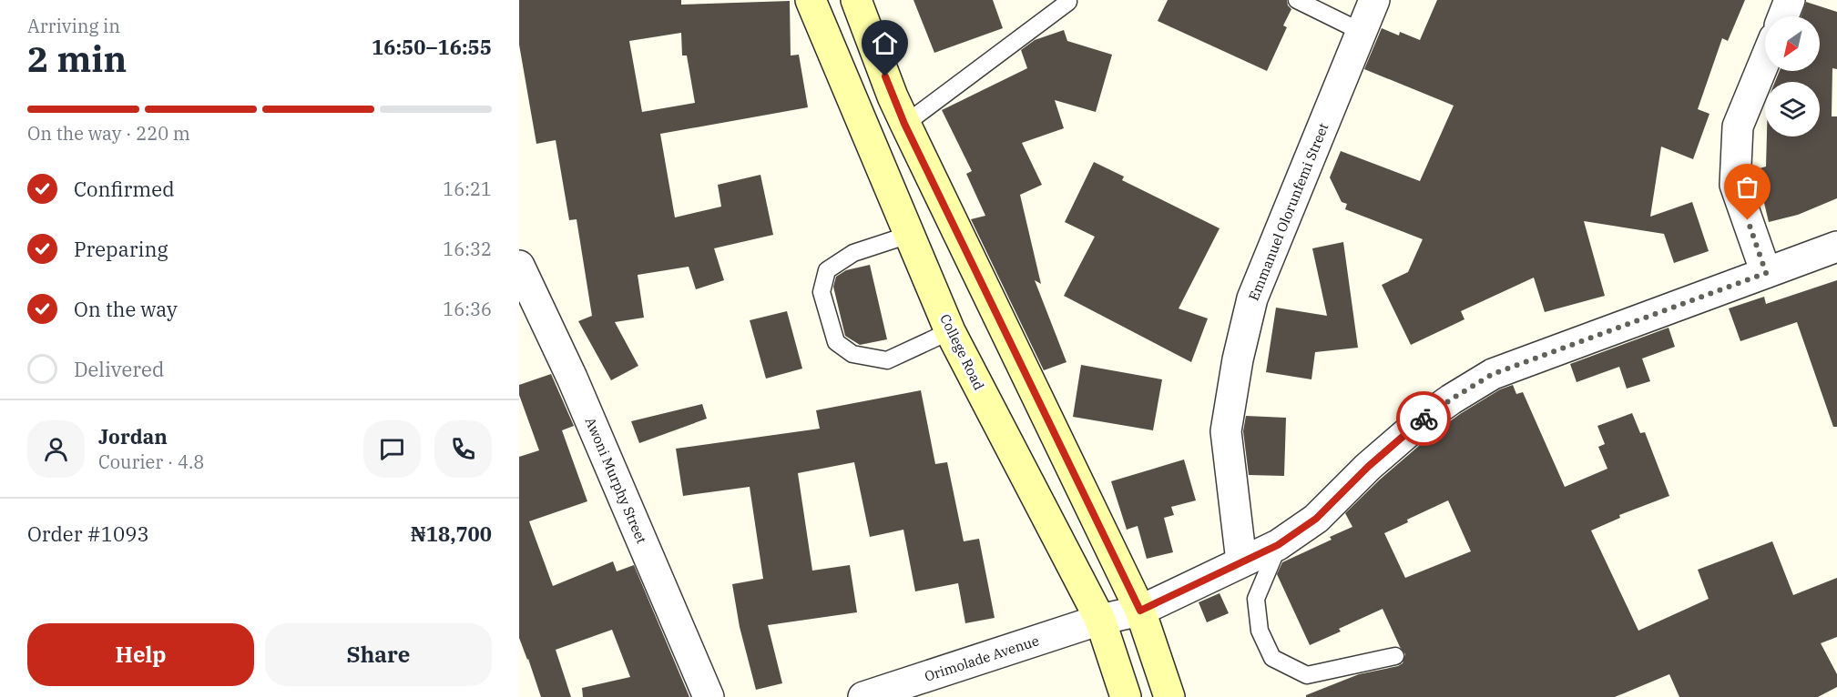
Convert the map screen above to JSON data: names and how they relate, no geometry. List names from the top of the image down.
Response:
{
  "streets": {
    "main road": ["College Road"],
    "street": ["Emmanuel Olorunfemi Street", "Awoni Murphy Street", "Orimolade Avenue"]
  },
  "crossings": [
    ["Emmanuel Olorunfemi Street", "Orimolade Avenue"],
    ["College Road", "Orimolade Avenue"]
  ],
  "north": "bottom left",
  "page": {
    "heading": ["2 min", "Arriving in", "16:50–16:55"],
    "panel": [
      "Jordan",
      "Courier · 4.8",
      "Order #1093",
      "₦18,700"
    ],
    "bar": "On the way · 220 m",
    "list": [
      ["Confirmed", "16:21"],
      ["Preparing", "16:32"],
      ["On the way", "16:36"],
      "Delivered"
    ],
    "buttons": ["Help", "Share"]
  }
}
